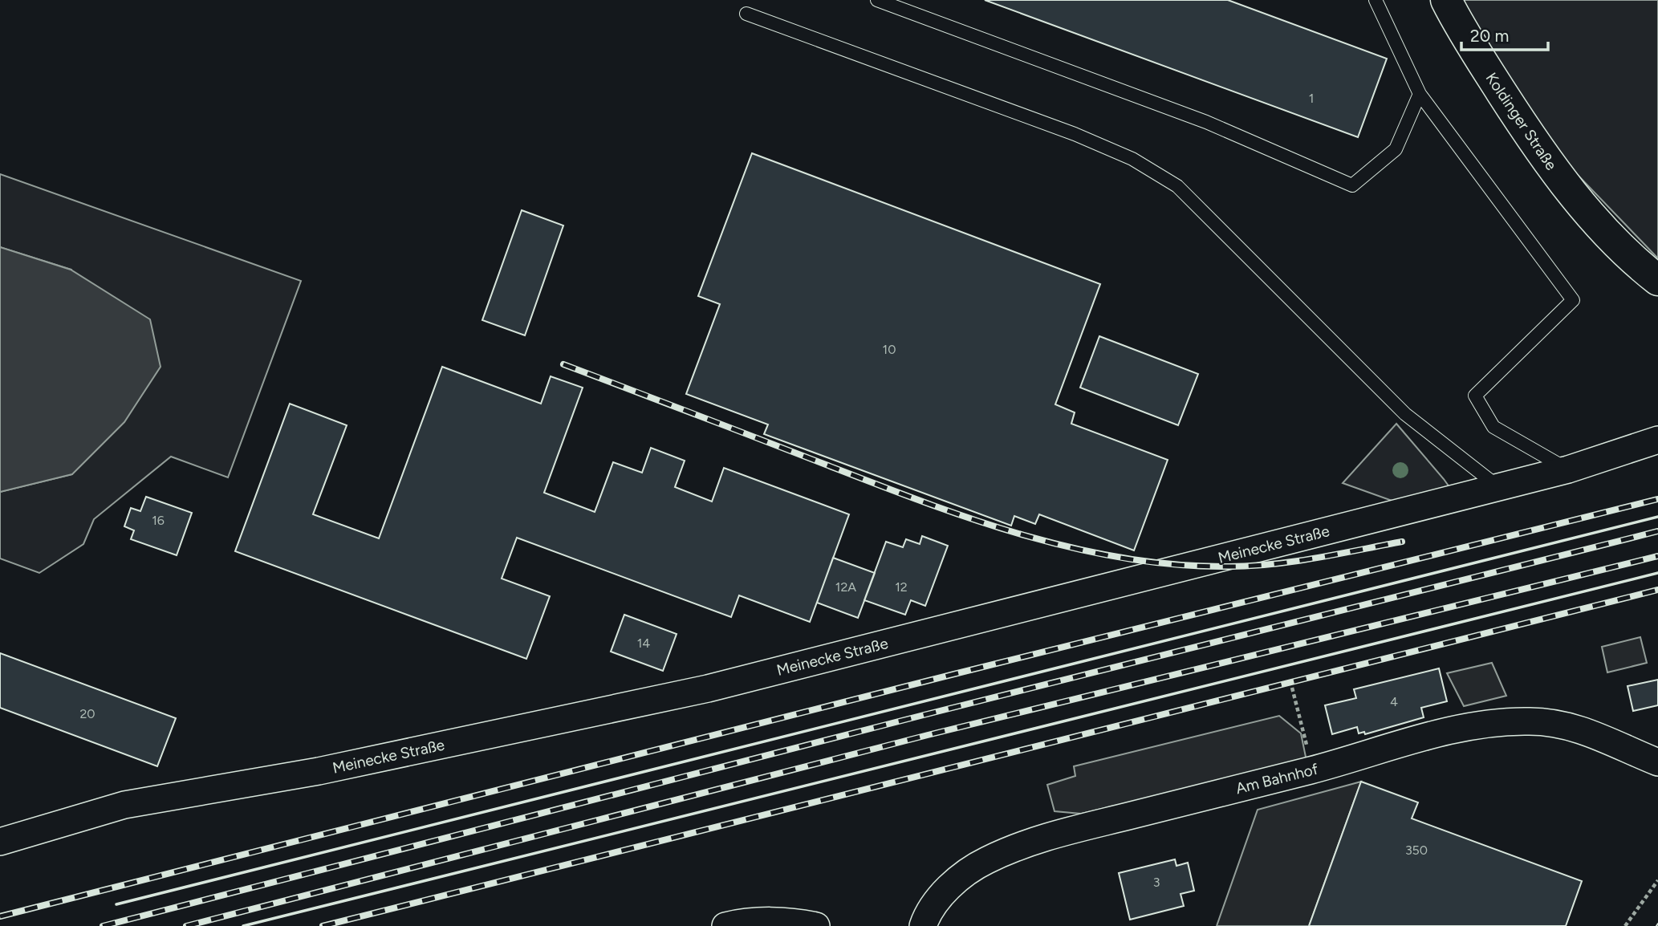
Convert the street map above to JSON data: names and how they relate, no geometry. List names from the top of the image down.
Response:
{
  "streets": {
    "street": ["Koldinger Straße", "Meinecke Straße", "Am Bahnhof"]
  },
  "house_numbers": [
    "1",
    "10",
    "16",
    "12A",
    "12",
    "14",
    "4",
    "20",
    "350",
    "3"
  ],
  "scale_bar": "20 m"
}
